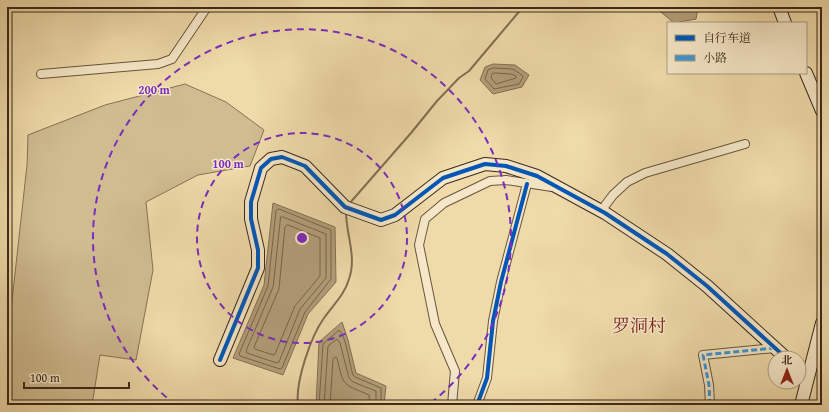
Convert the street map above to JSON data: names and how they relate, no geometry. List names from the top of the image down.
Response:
{
  "districts": ["罗洞村"],
  "legend": ["自行车道", "小路"],
  "scale_bar": "100 m",
  "north": "top",
  "rings": ["200 m", "100 m"]
}
